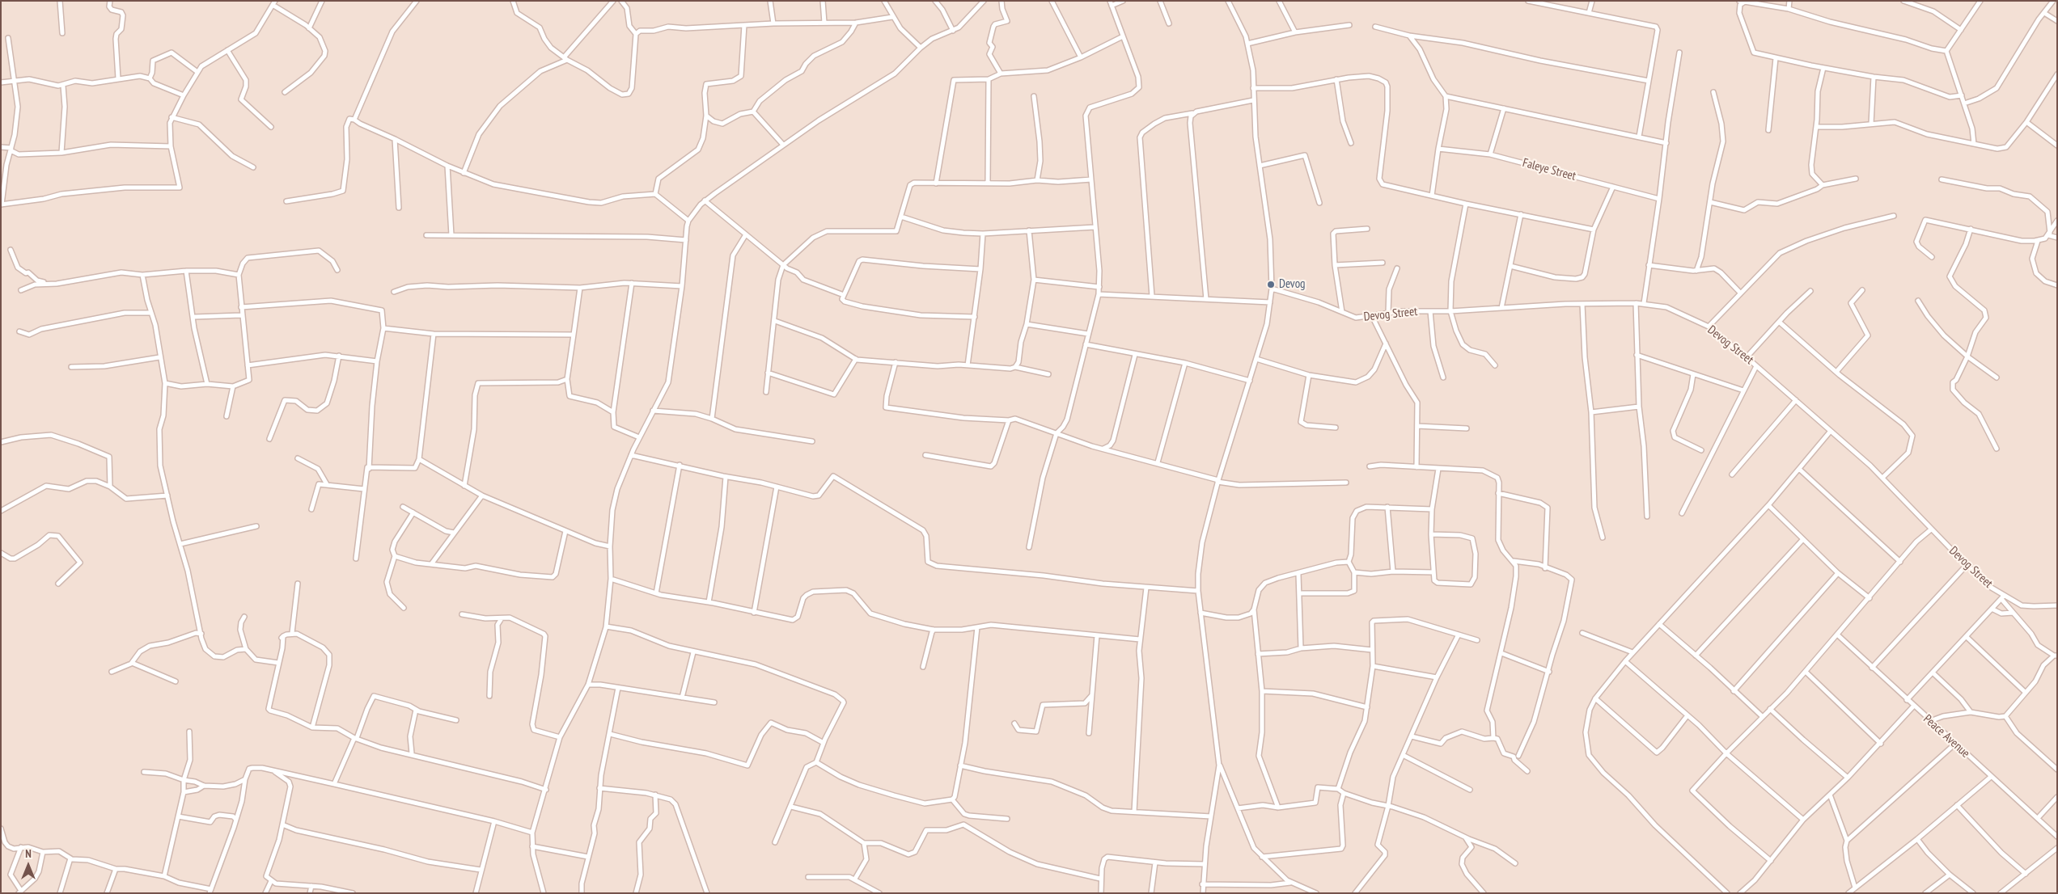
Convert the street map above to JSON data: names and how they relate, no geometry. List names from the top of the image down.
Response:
{
  "streets": {
    "street": ["Faleye Street", "Devog Street", "Peace Avenue"]
  },
  "places": ["Devog"],
  "north": "top"
}
